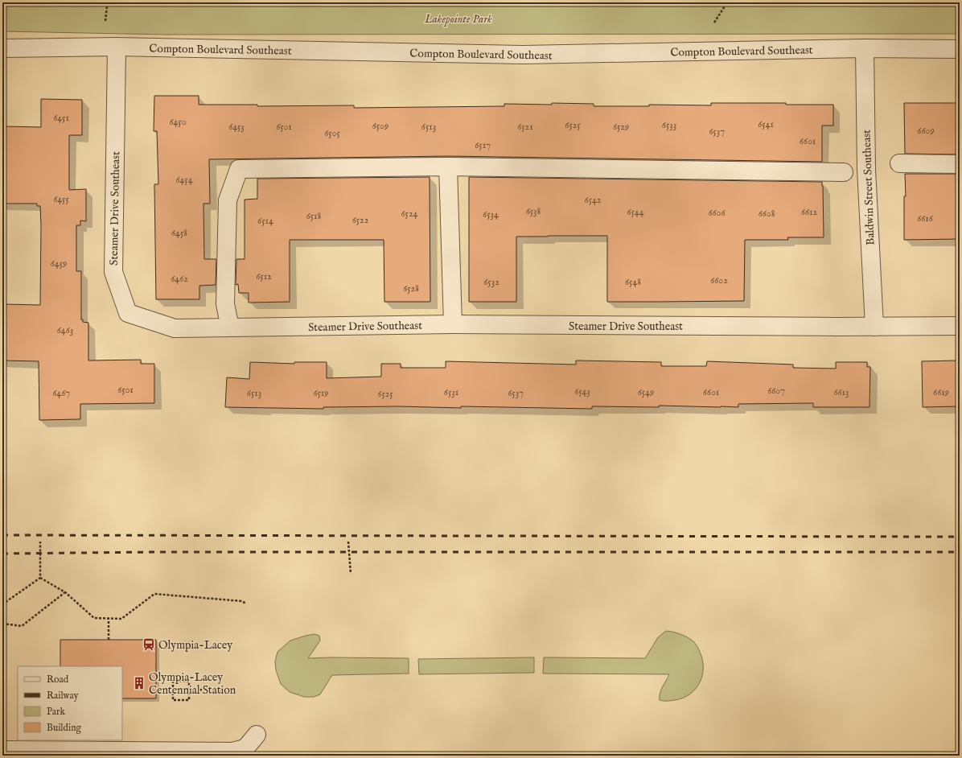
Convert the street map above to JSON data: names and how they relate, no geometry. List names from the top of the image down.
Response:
{
  "streets": {
    "street": ["Compton Boulevard Southeast", "Baldwin Street Southeast", "Steamer Drive Southeast"]
  },
  "crossings": [
    ["Compton Boulevard Southeast", "Baldwin Street Southeast"],
    ["Compton Boulevard Southeast", "Steamer Drive Southeast"],
    ["Baldwin Street Southeast", "Steamer Drive Southeast"]
  ],
  "parks": ["Lakepointe Park"],
  "places": {
    "station": ["Olympia-Lacey"],
    "building": ["Olympia-Lacey Centennial Station"]
  },
  "house_numbers": [
    "6451",
    "6450",
    "6541",
    "6525",
    "6533",
    "6509",
    "6453",
    "6501",
    "6513",
    "6521",
    "6529",
    "6609",
    "6537",
    "6505",
    "6601",
    "6517",
    "6454",
    "6455",
    "6542",
    "6538",
    "6544",
    "6612",
    "6606",
    "6524",
    "6608",
    "6534",
    "6518",
    "6616",
    "6522",
    "6514",
    "6458",
    "6459",
    "6512",
    "6462",
    "6602",
    "6532",
    "6548",
    "6528",
    "6463",
    "6501",
    "6607",
    "6543",
    "6531",
    "6549",
    "6601",
    "6613",
    "6619",
    "6467",
    "6513",
    "6519",
    "6537",
    "6525"
  ],
  "legend": [
    "Road",
    "Railway",
    "Park",
    "Building"
  ]
}
